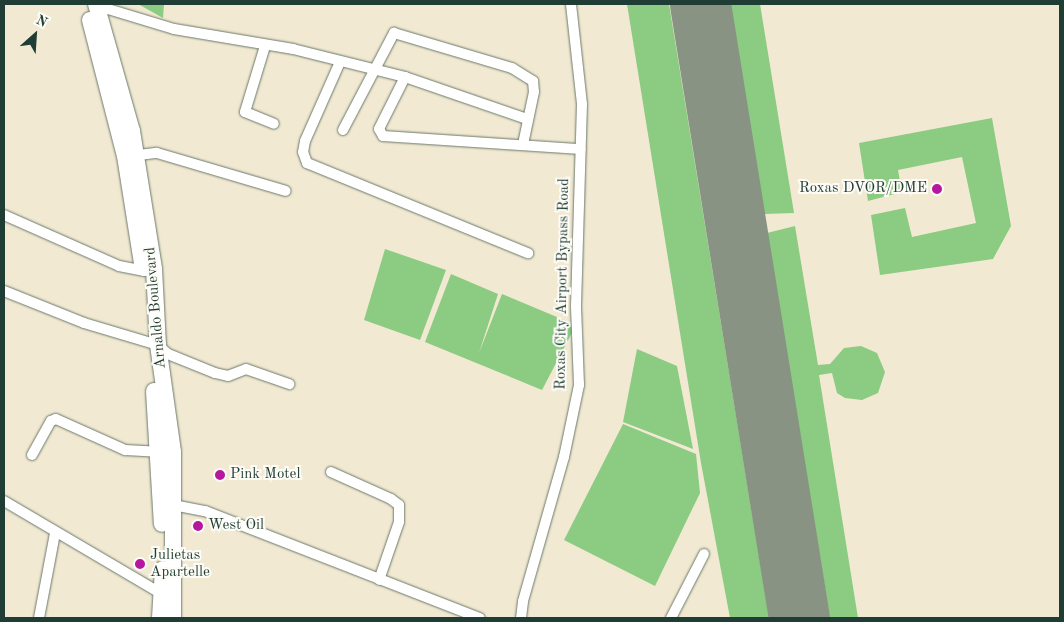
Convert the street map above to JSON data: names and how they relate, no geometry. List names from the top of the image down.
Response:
{
  "streets": {
    "highway": ["Arnaldo Boulevard"],
    "street": ["Roxas City Airport Bypass Road"]
  },
  "places": [
    "Roxas DVOR/DME",
    "Pink Motel",
    "West Oil",
    "Julietas Apartelle"
  ],
  "north": "top right"
}
